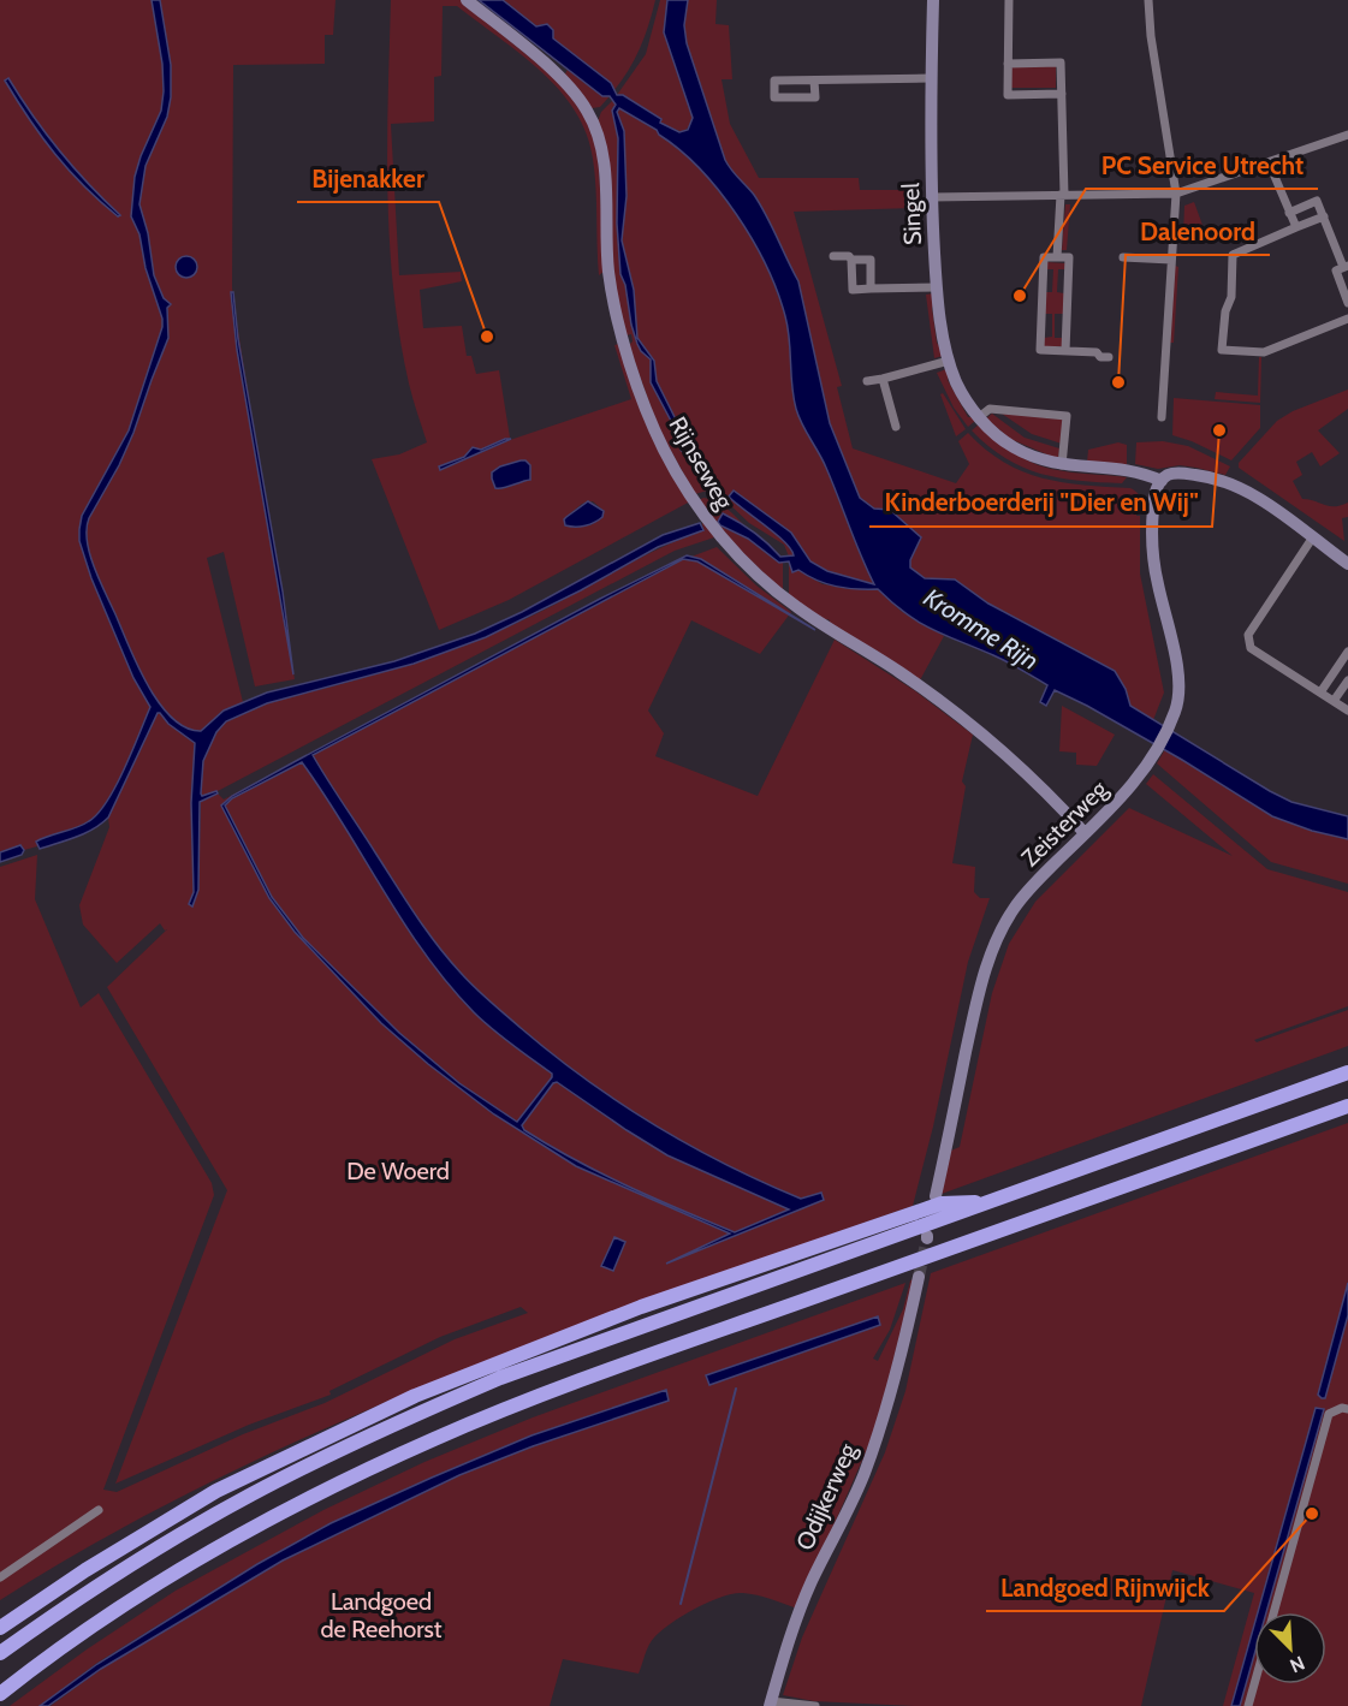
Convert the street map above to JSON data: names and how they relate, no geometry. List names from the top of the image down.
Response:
{
  "streets": {
    "street": [
      "Singel",
      "Rijnseweg",
      "Zeisterweg",
      "Odijkerweg"
    ]
  },
  "crossings": [
    ["Singel", "Zeisterweg"],
    ["Rijnseweg", "Zeisterweg"]
  ],
  "water": ["Kromme Rijn"],
  "parks": ["De Woerd", "Landgoed de Reehorst"],
  "places": [
    "PC Service Utrecht",
    "Bijenakker",
    "Dalenoord",
    "Kinderboerderij \"Dier en Wij\"",
    "Landgoed Rijnwijck"
  ],
  "north": "bottom right"
}
